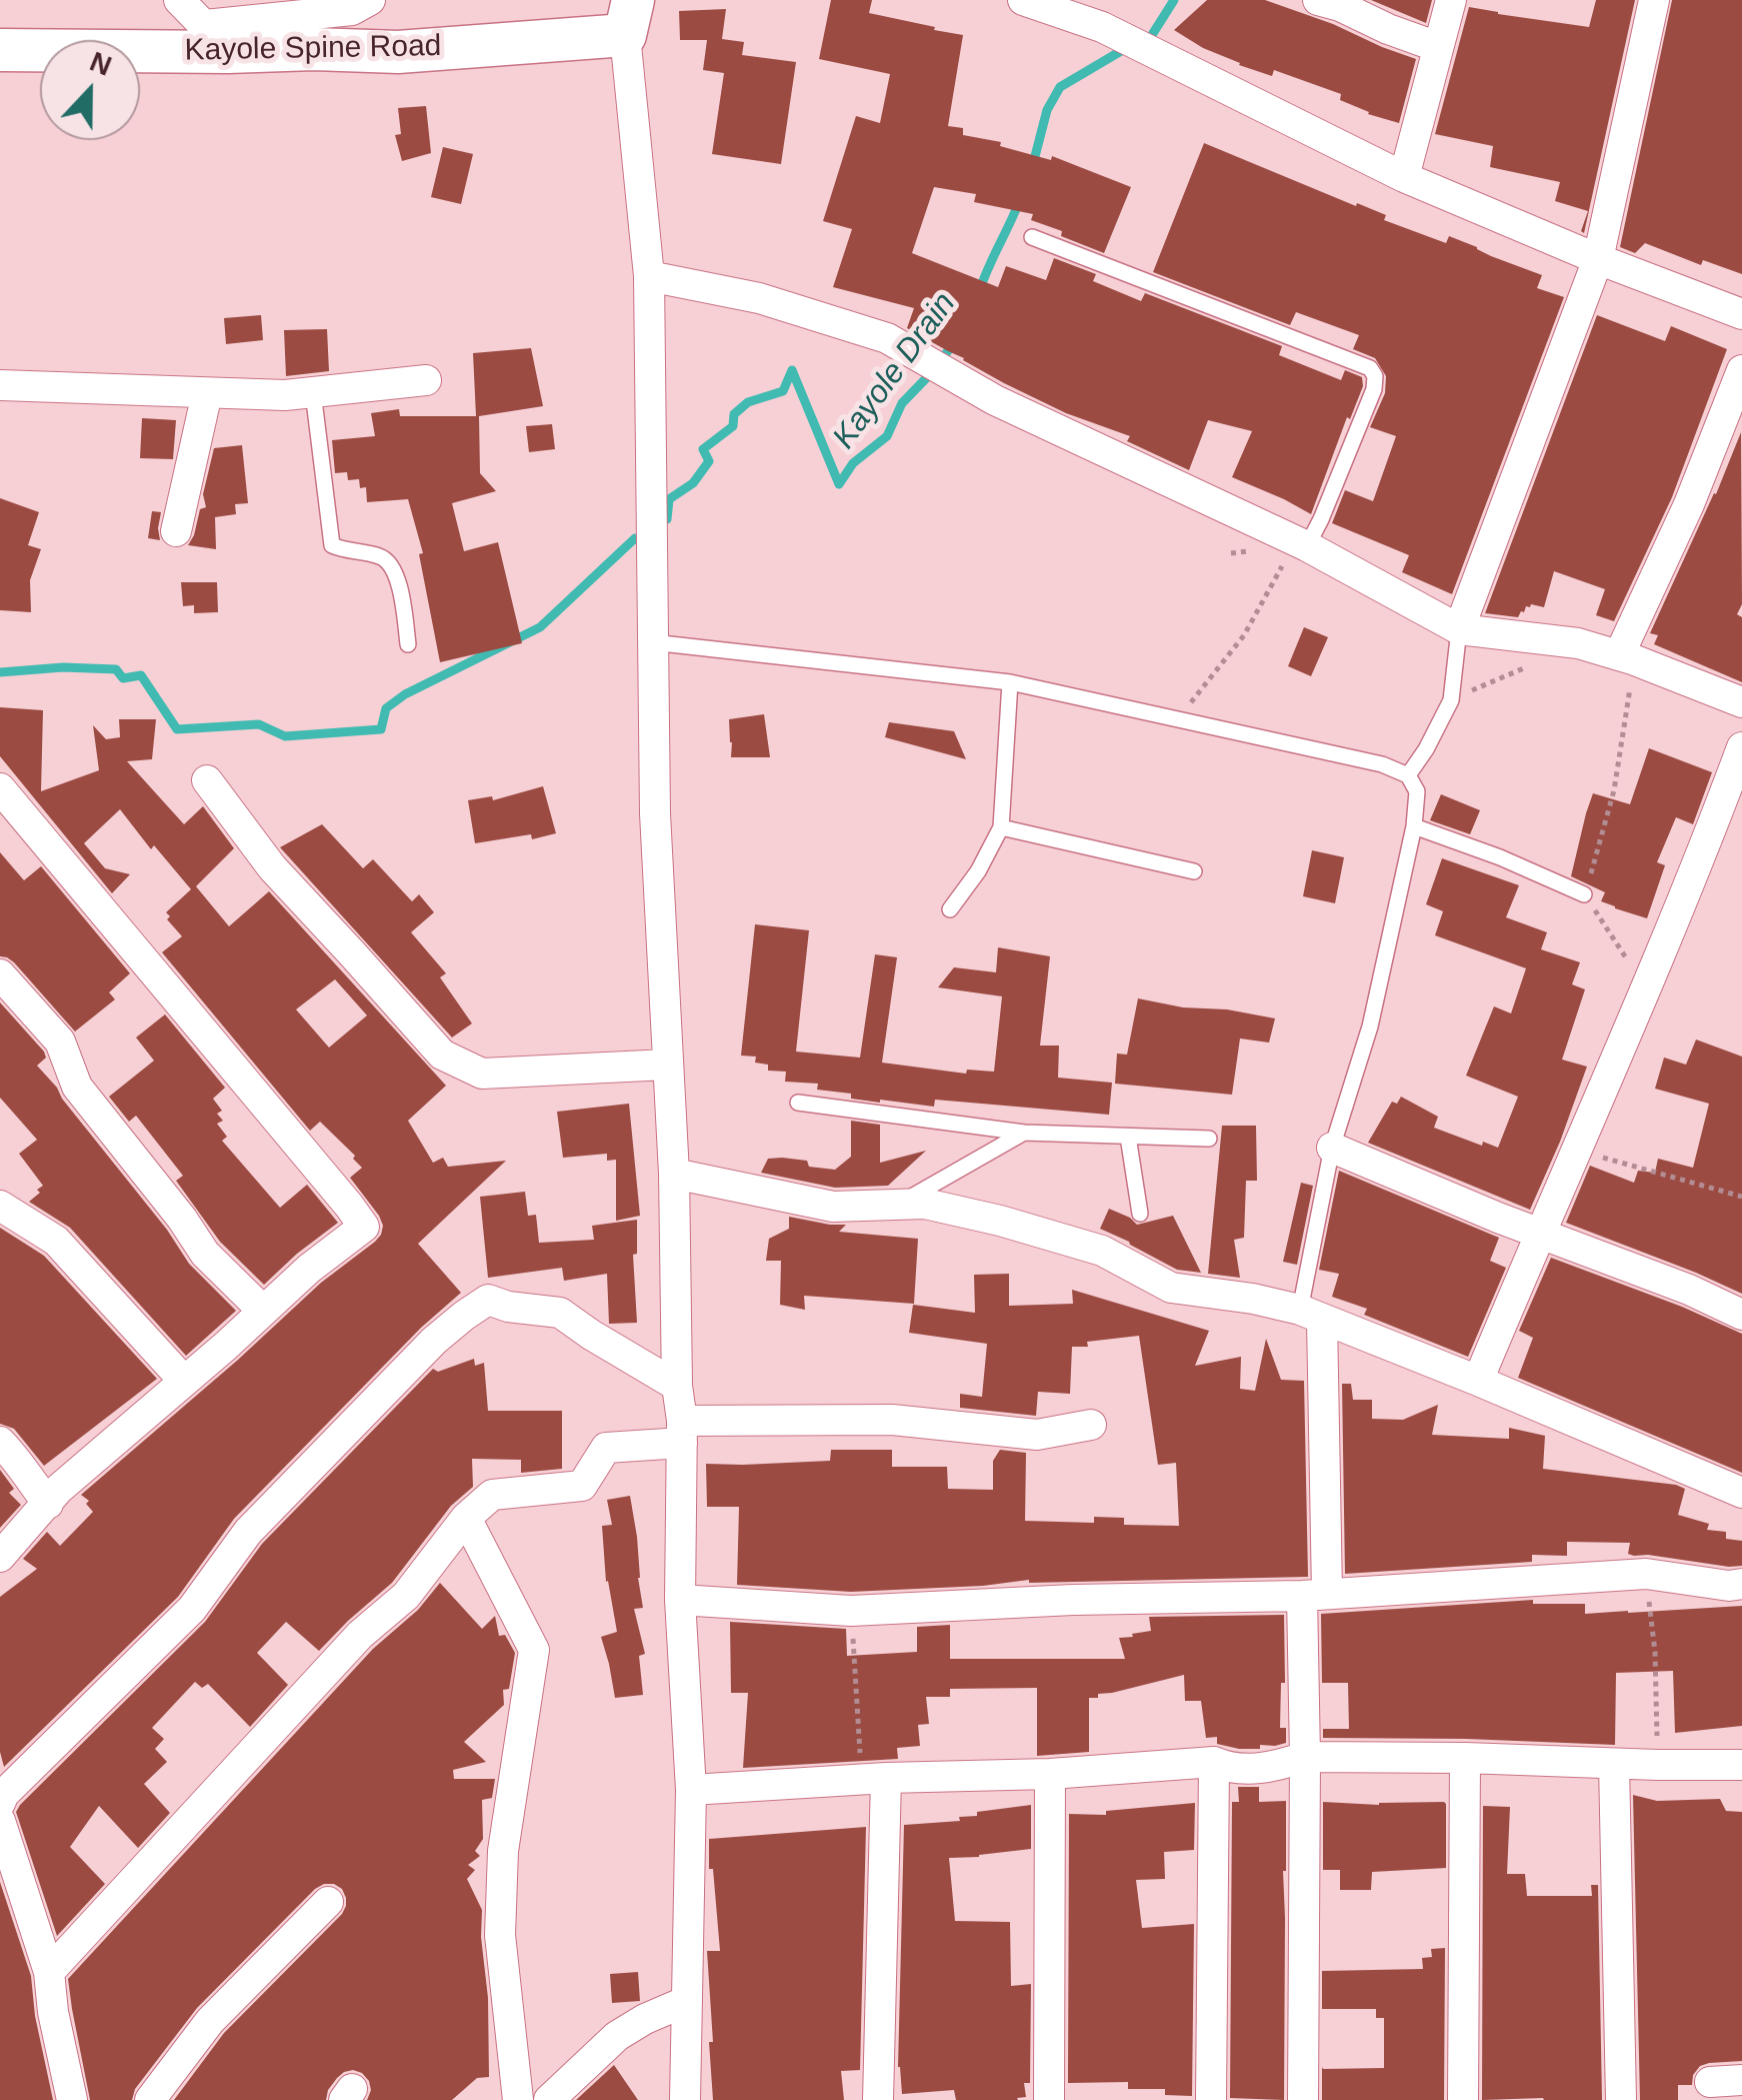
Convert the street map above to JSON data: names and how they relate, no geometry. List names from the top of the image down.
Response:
{
  "streets": {
    "main road": ["Kayole Spine Road"]
  },
  "water": ["Kayole Drain"],
  "north": "top"
}
